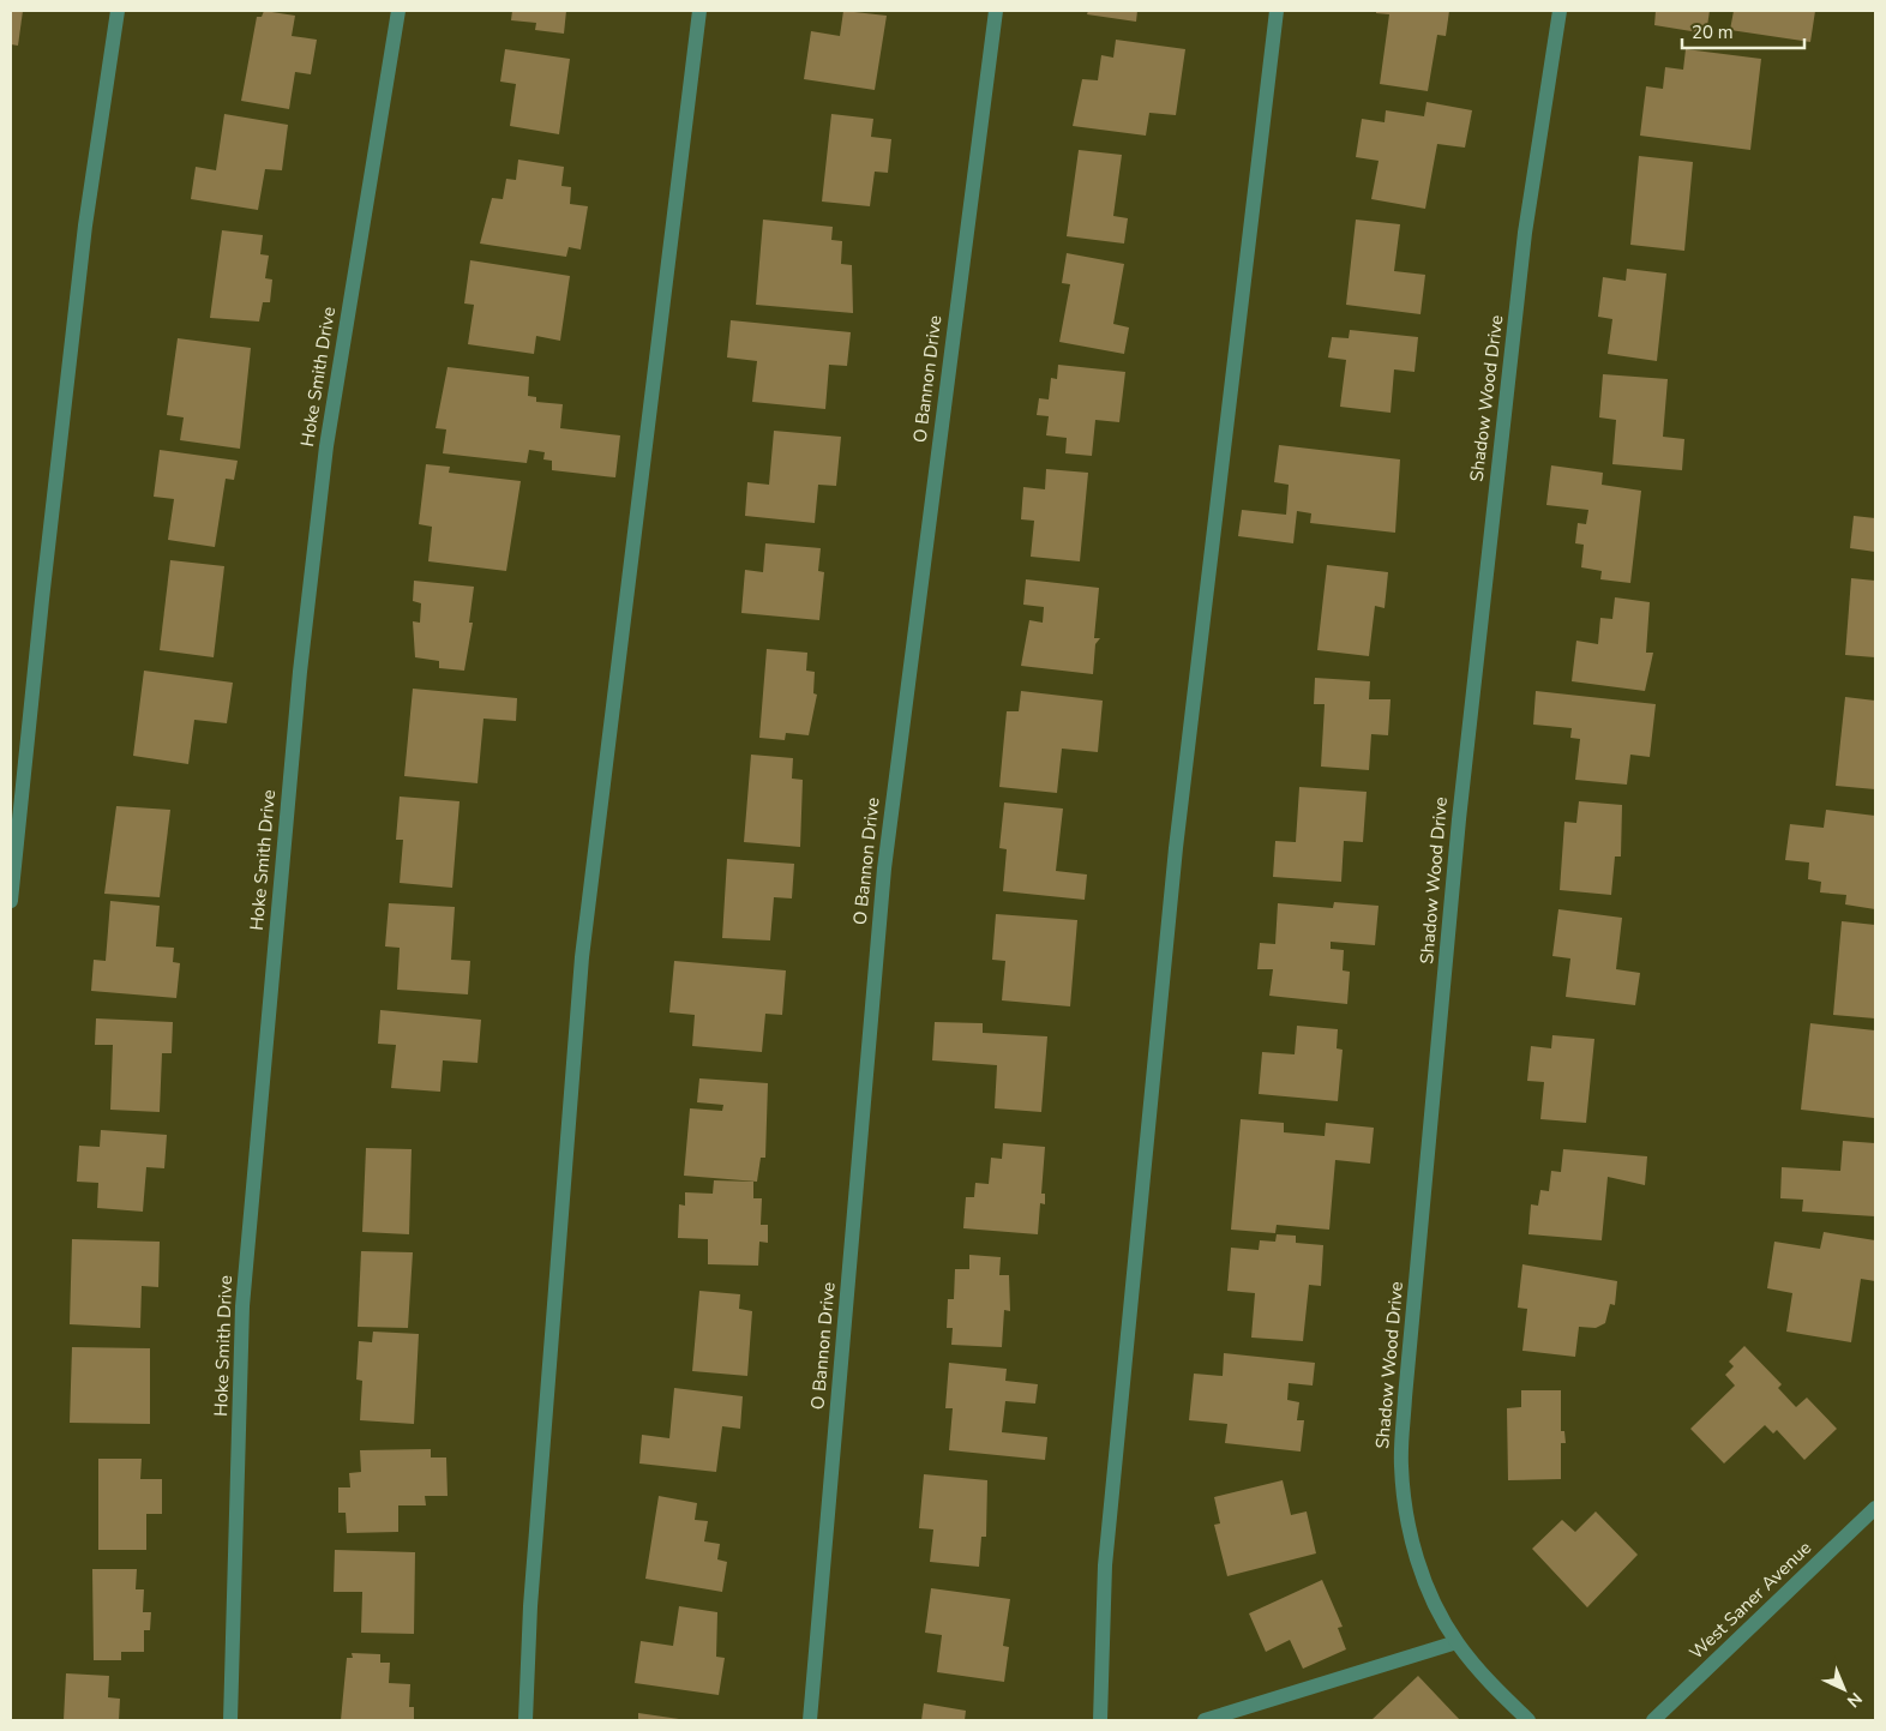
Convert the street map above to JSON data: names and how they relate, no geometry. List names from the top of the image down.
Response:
{
  "streets": {
    "street": [
      "Hoke Smith Drive",
      "O Bannon Drive",
      "Shadow Wood Drive",
      "West Saner Avenue"
    ]
  },
  "scale_bar": "20 m",
  "north": "bottom right"
}
